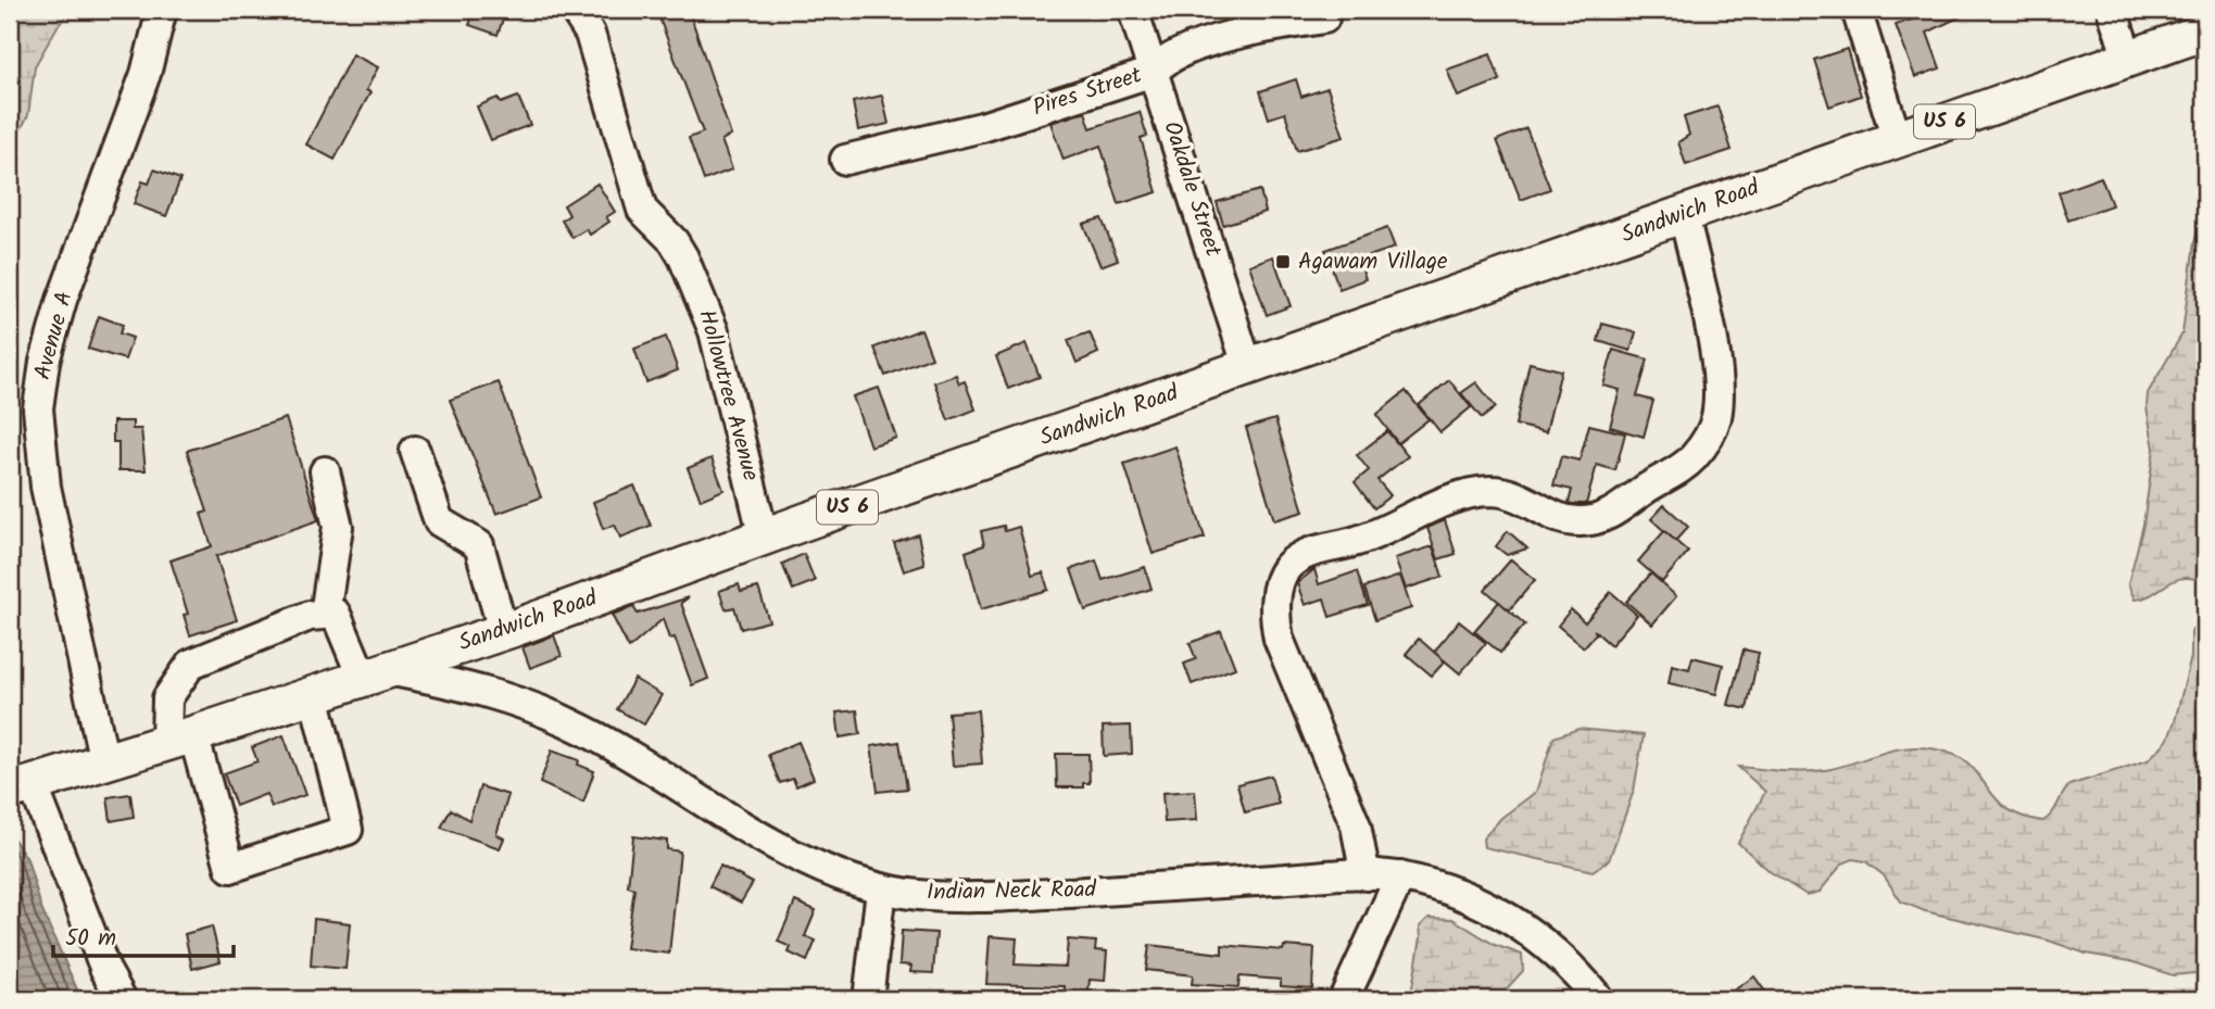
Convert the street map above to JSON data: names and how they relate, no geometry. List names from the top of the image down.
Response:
{
  "streets": {
    "main road": ["US 6", "Sandwich Road"],
    "street": [
      "Pires Street",
      "Oakdale Street",
      "Avenue A",
      "Hollowtree Avenue",
      "Indian Neck Road"
    ]
  },
  "crossings": [
    ["Pires Street", "Oakdale Street"],
    ["Oakdale Street", "Sandwich Road"],
    ["Sandwich Road", "Avenue A"],
    ["Sandwich Road", "Hollowtree Avenue"],
    ["Sandwich Road", "Indian Neck Road"]
  ],
  "places": {
    "transit": ["Agawam Village"]
  },
  "scale_bar": "50 m"
}
